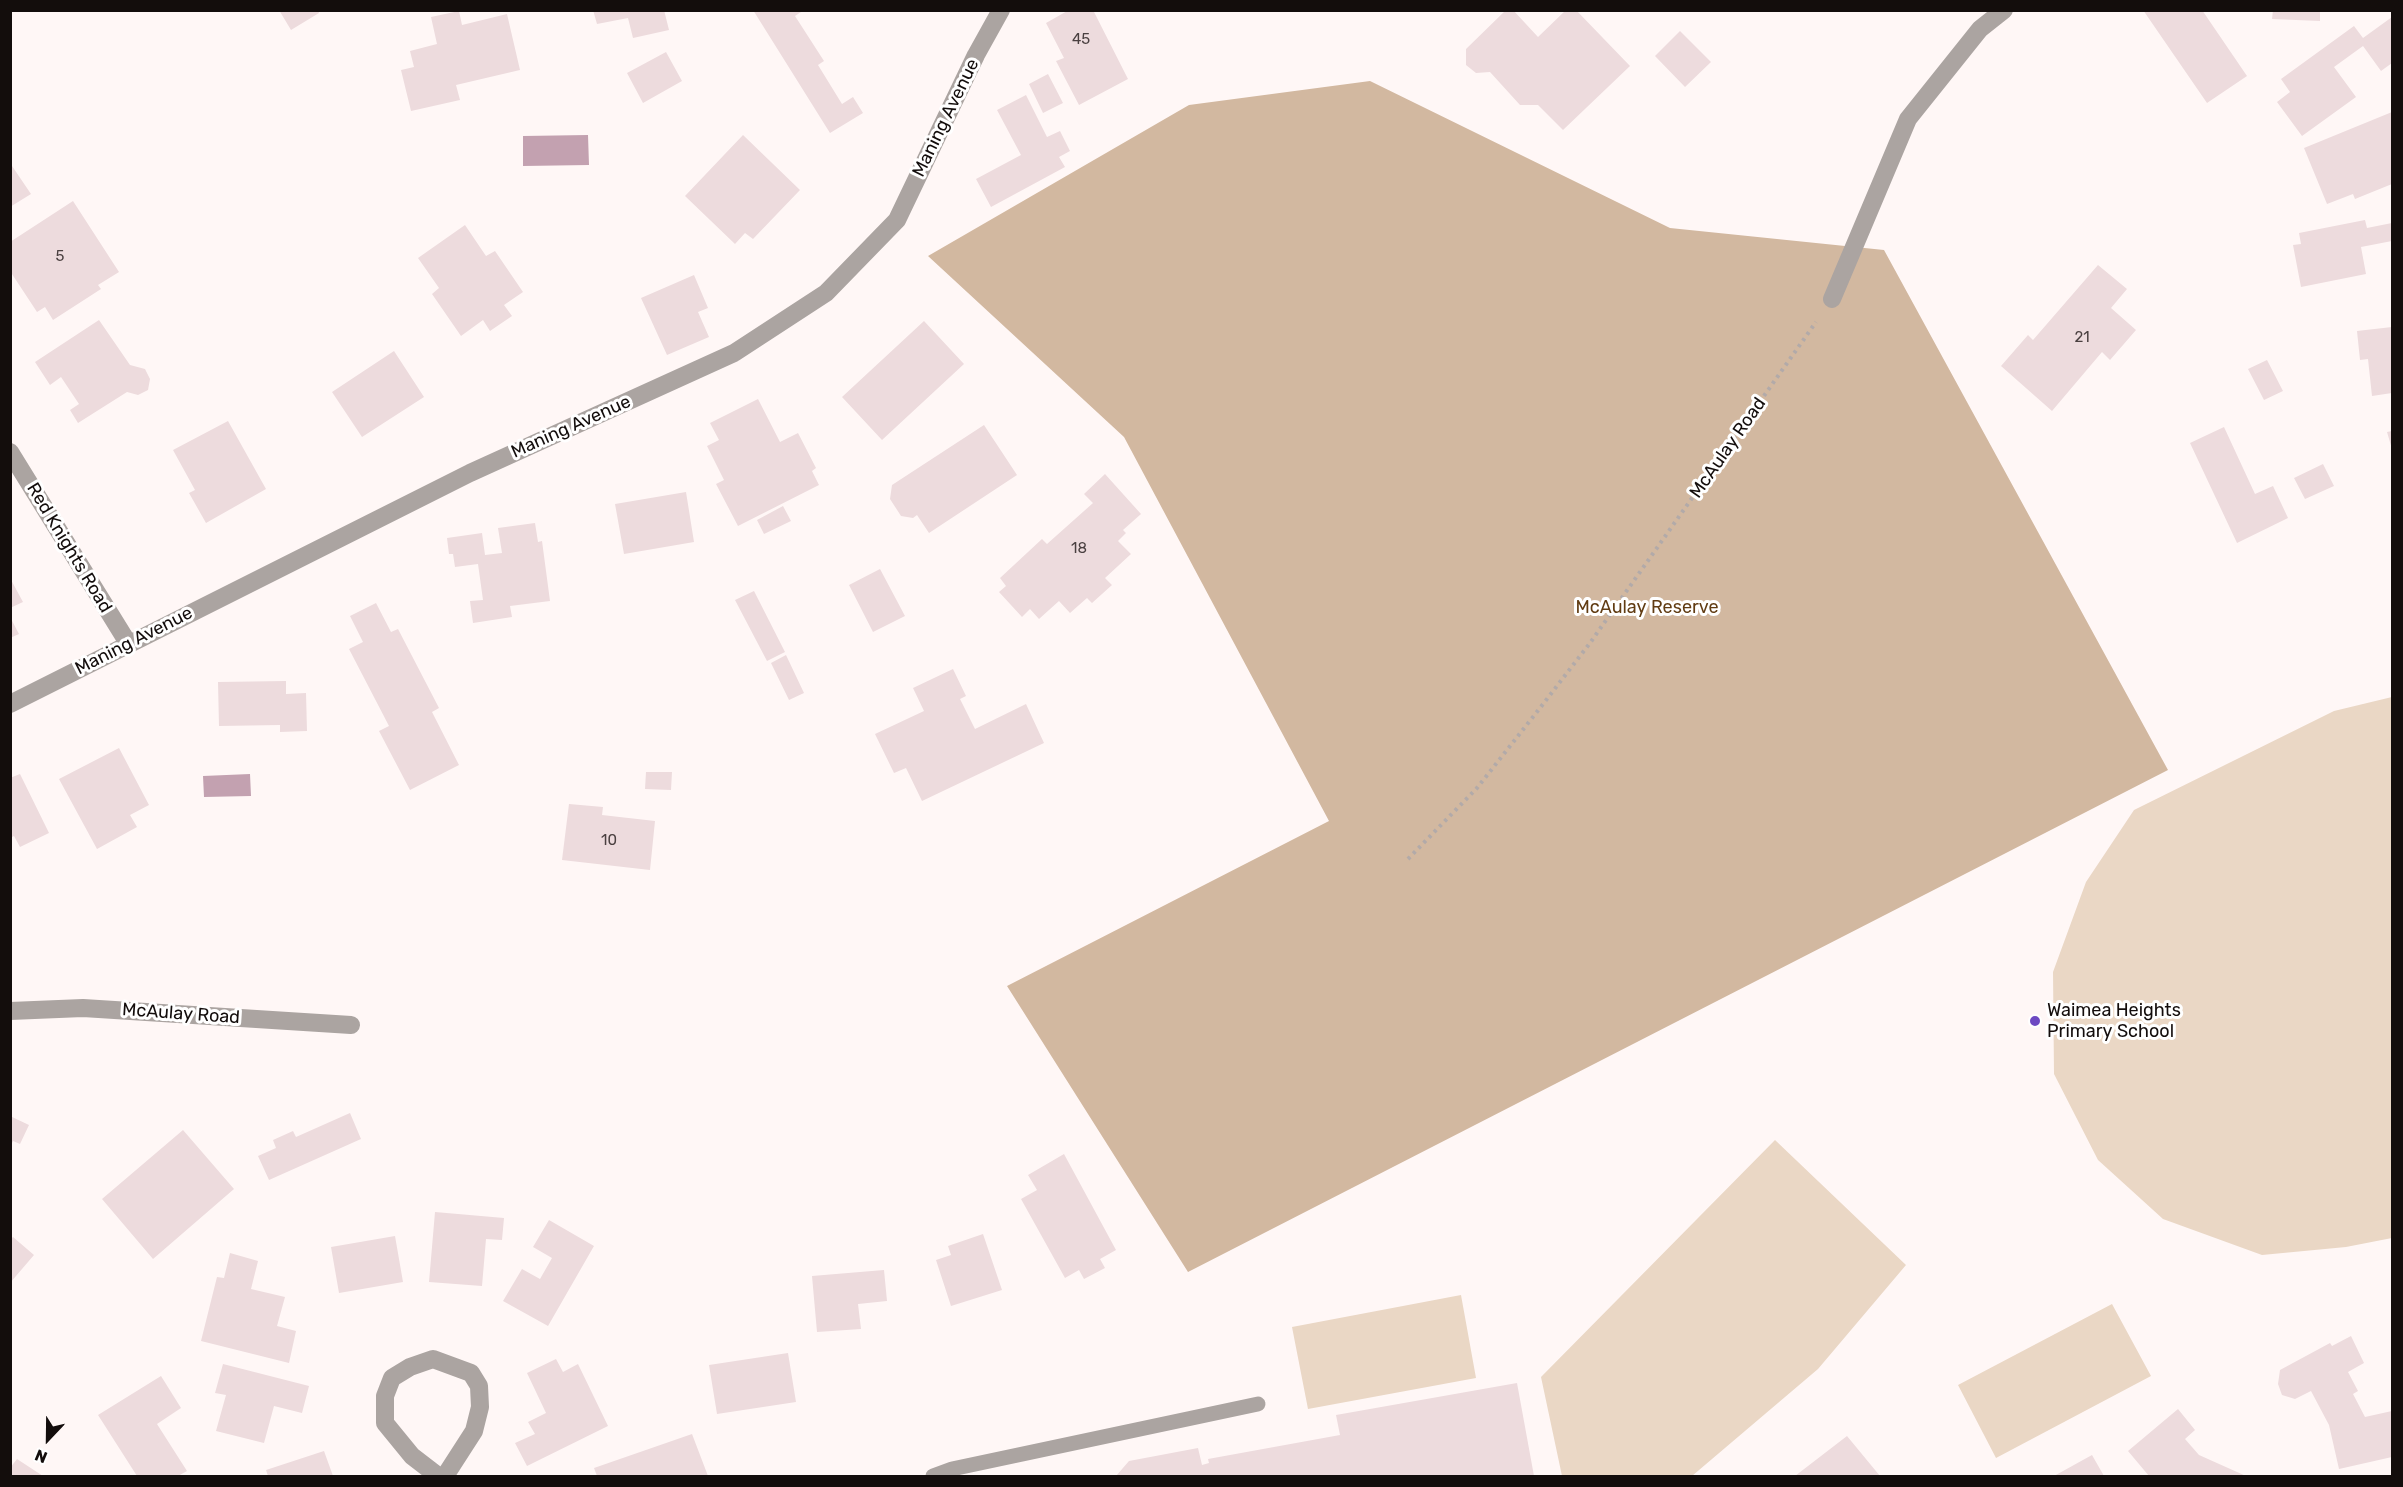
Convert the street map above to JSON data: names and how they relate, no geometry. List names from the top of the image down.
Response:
{
  "streets": {
    "street": ["Maning Avenue", "McAulay Road", "Red Knights Road"]
  },
  "crossings": [
    ["Maning Avenue", "Red Knights Road"]
  ],
  "parks": ["McAulay Reserve"],
  "places": ["Waimea Heights Primary School"],
  "house_numbers": [
    "45",
    "5",
    "21",
    "18",
    "10"
  ],
  "north": "bottom"
}
